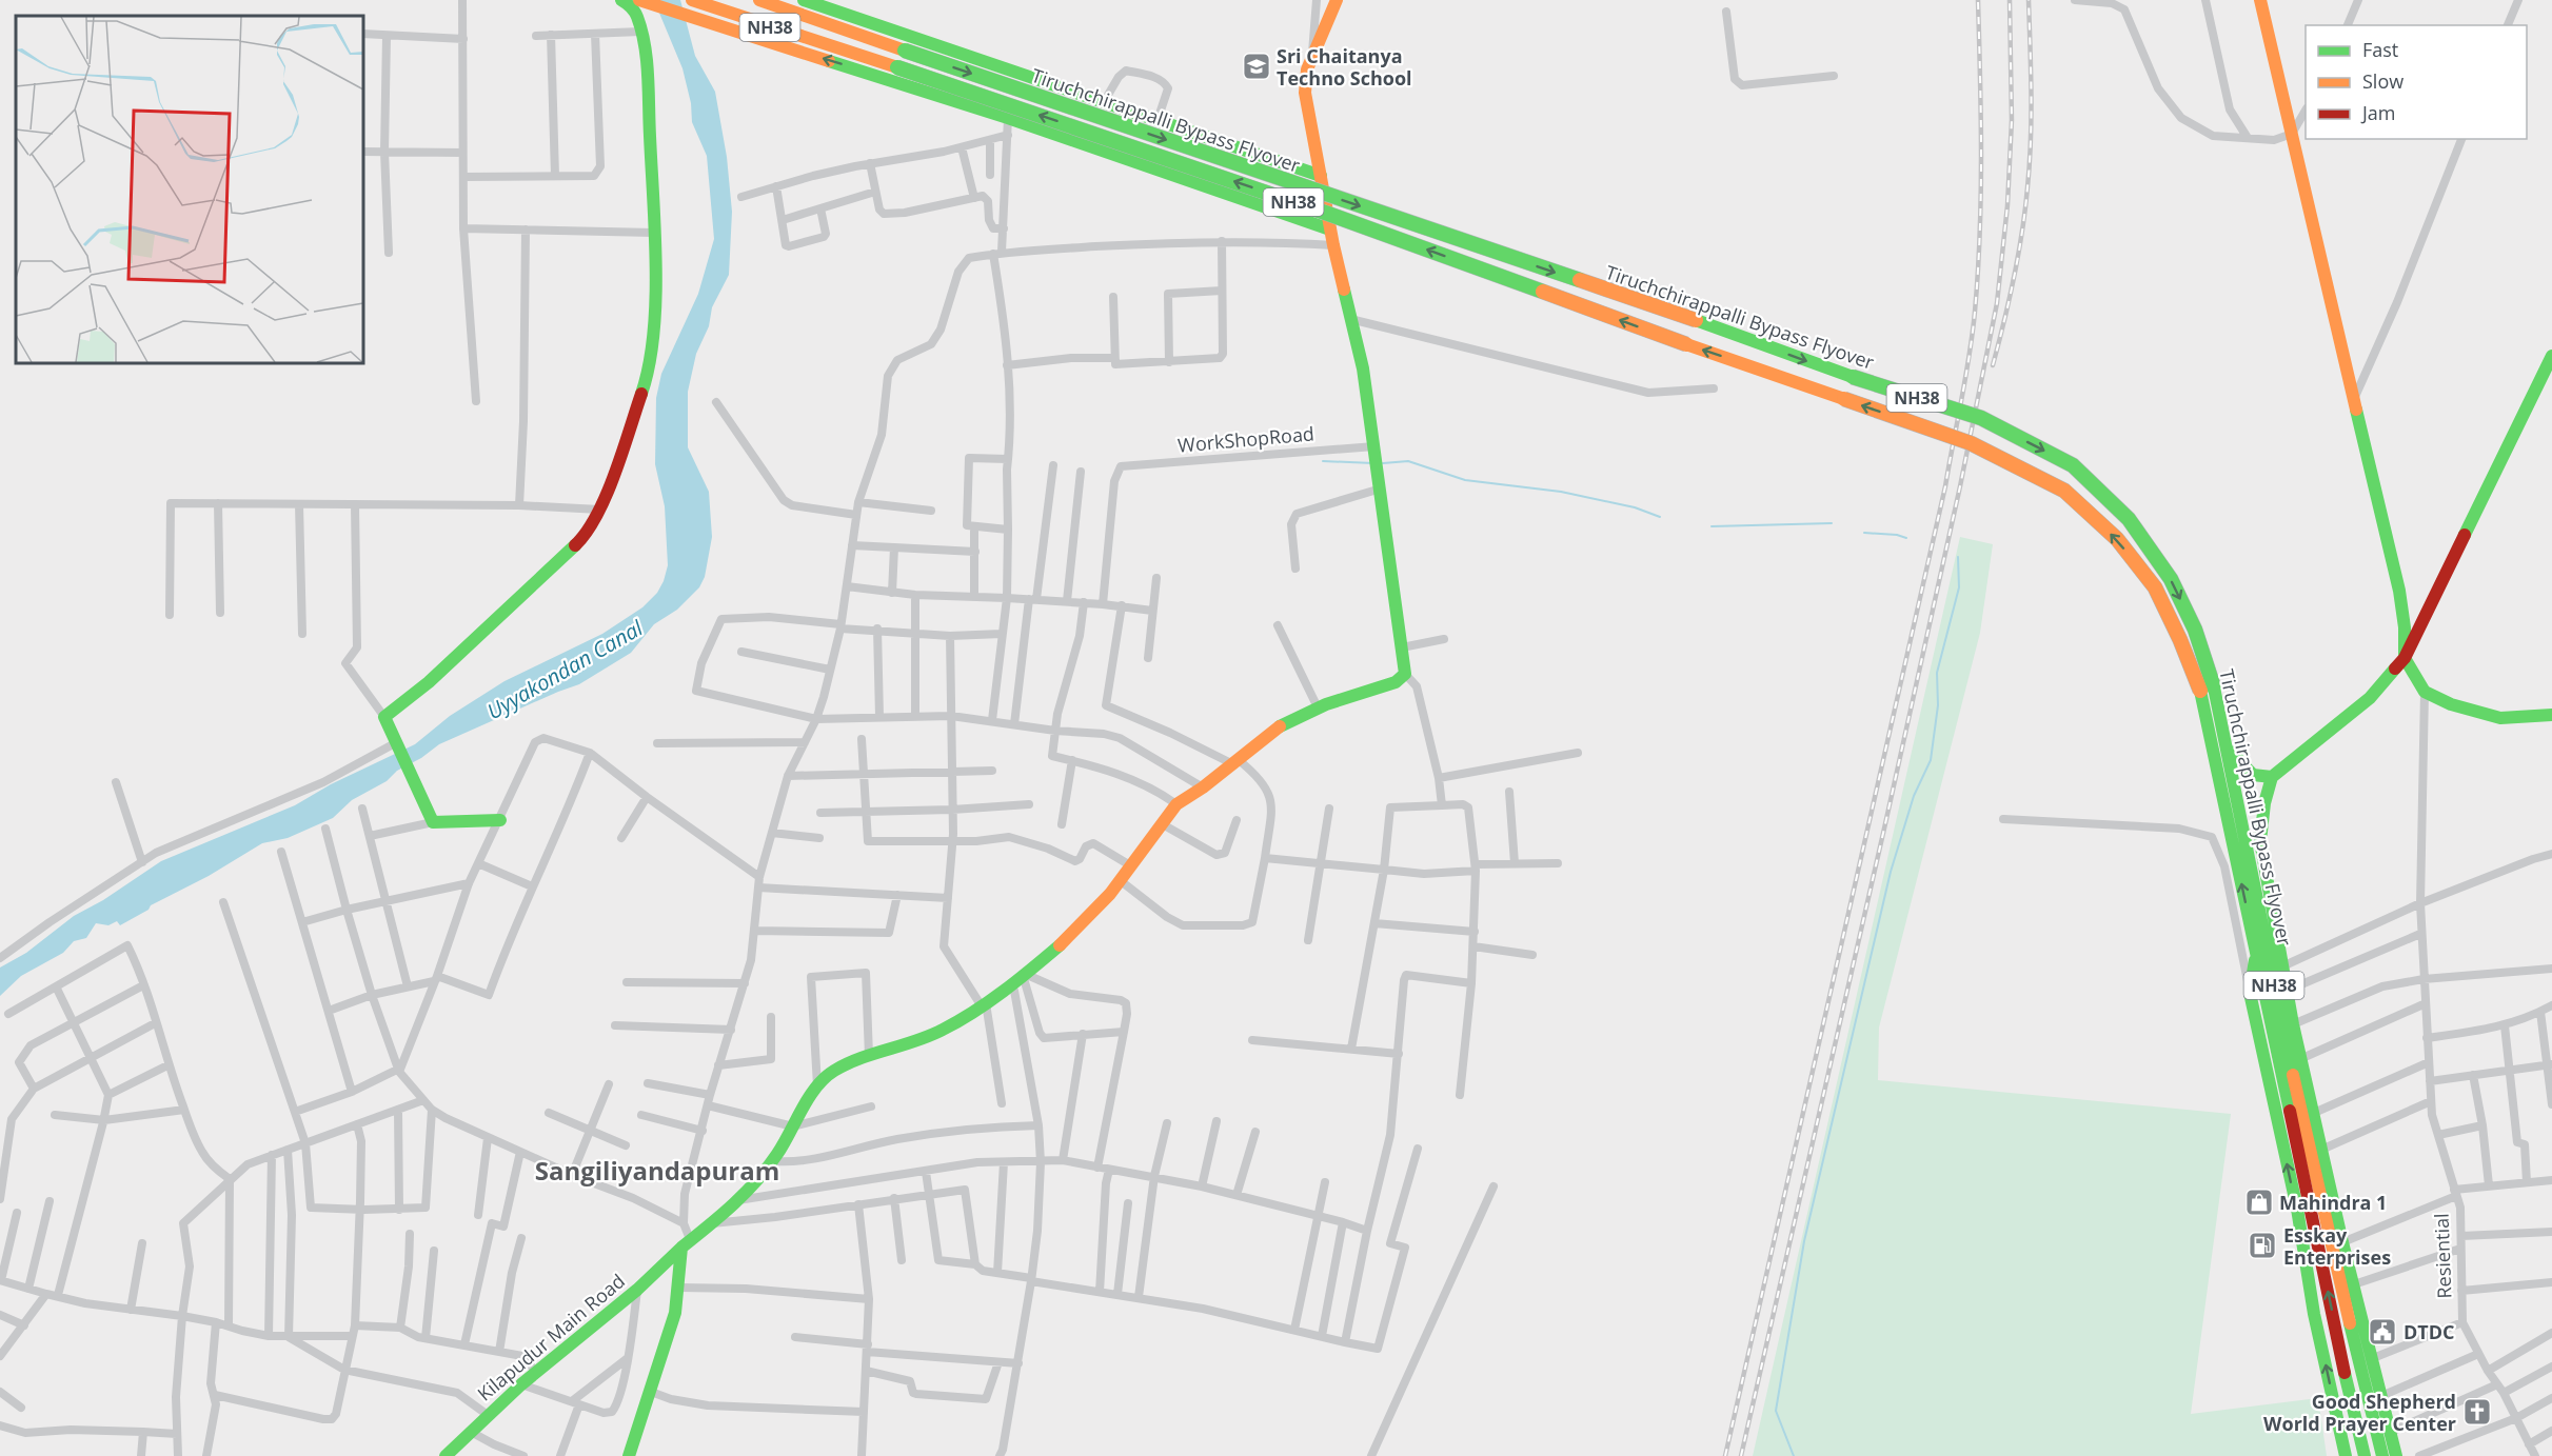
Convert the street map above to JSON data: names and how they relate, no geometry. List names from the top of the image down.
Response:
{
  "streets": {
    "main road": ["NH38", "Tiruchchirappalli Bypass Flyover", "Kilapudur Main Road"],
    "street": ["WorkShopRoad", "Resiential"]
  },
  "crossings": [
    ["NH38", "Tiruchchirappalli Bypass Flyover"]
  ],
  "districts": ["Sangiliyandapuram"],
  "water": ["Uyyakondan Canal"],
  "places": {
    "school or university": ["Sri Chaitanya Techno School"],
    "shop": ["Mahindra 1"],
    "fuel station": ["Esskay Enterprises"],
    "public building": ["DTDC"],
    "church": ["Good Shepherd World Prayer Center"]
  },
  "legend": ["Fast", "Slow", "Jam"]
}
